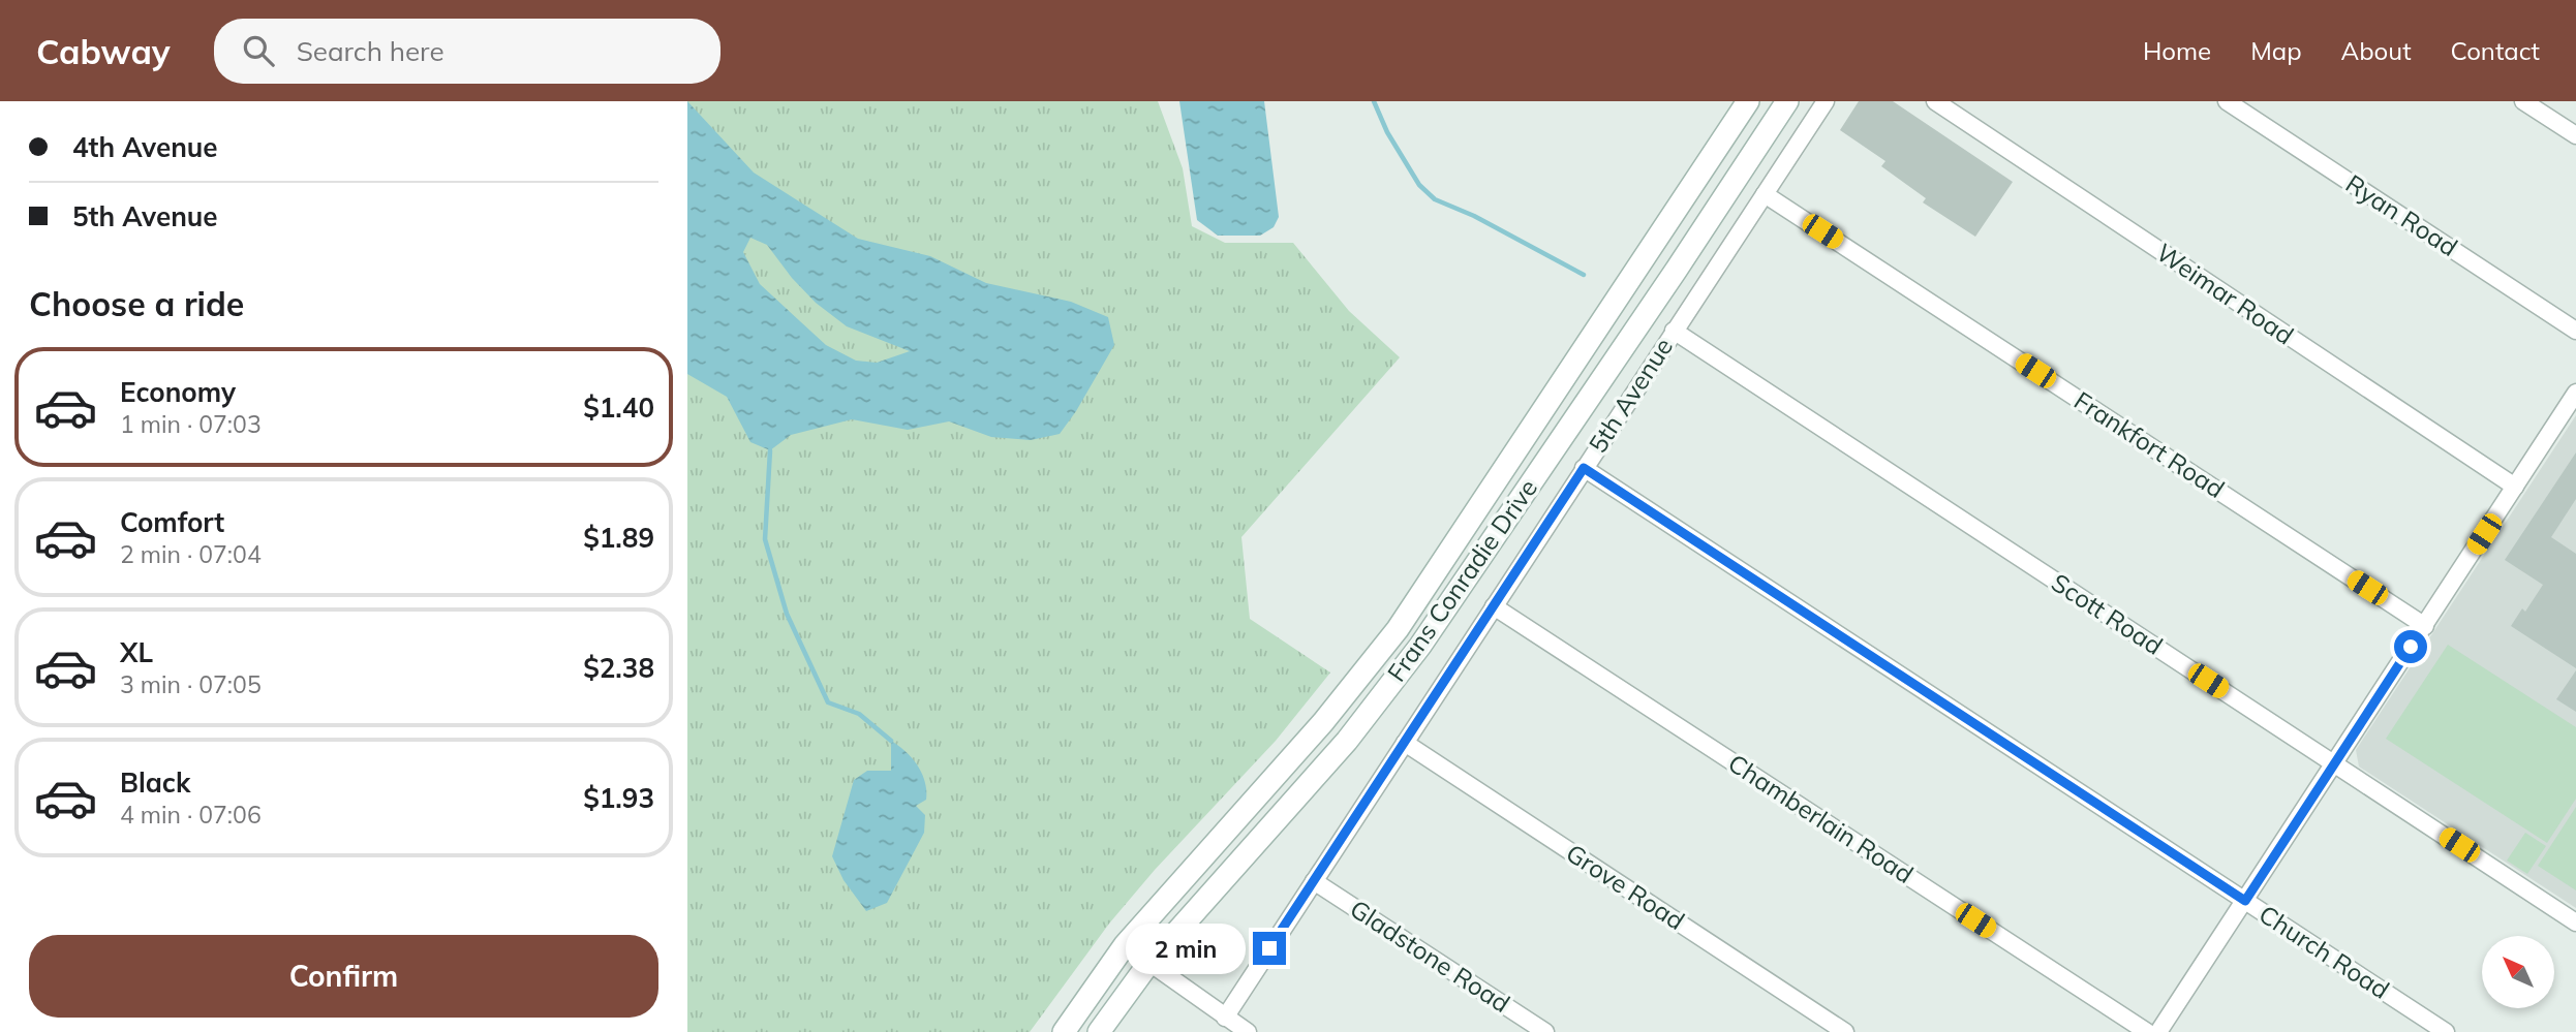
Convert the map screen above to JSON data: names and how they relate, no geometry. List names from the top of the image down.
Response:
{
  "streets": {
    "main road": ["Frans Conradie Drive"],
    "street": [
      "Ryan Road",
      "Weimar Road",
      "5th Avenue",
      "Frankfort Road",
      "Scott Road",
      "Chamberlain Road",
      "Grove Road",
      "Church Road",
      "Gladstone Road"
    ]
  },
  "crossings": [
    ["5th Avenue", "Frankfort Road"],
    ["5th Avenue", "Scott Road"],
    ["5th Avenue", "Chamberlain Road"],
    ["5th Avenue", "Grove Road"],
    ["5th Avenue", "Church Road"],
    ["5th Avenue", "Gladstone Road"]
  ],
  "north": "top left",
  "page": {
    "header": "Cabway",
    "search": "Search here",
    "nav": [
      "Home",
      "Map",
      "About",
      "Contact"
    ],
    "banner": ["4th Avenue", "5th Avenue"],
    "heading": "Choose a ride",
    "list": [
      {
        "name": "Economy",
        "note": "1 min · 07:03",
        "value": "$1.40"
      },
      {
        "name": "Comfort",
        "note": "2 min · 07:04",
        "value": "$1.89"
      },
      {
        "name": "XL",
        "note": "3 min · 07:05",
        "value": "$2.38"
      },
      {
        "name": "Black",
        "note": "4 min · 07:06",
        "value": "$1.93"
      }
    ],
    "buttons": "Confirm",
    "bubble": "2 min"
  }
}
